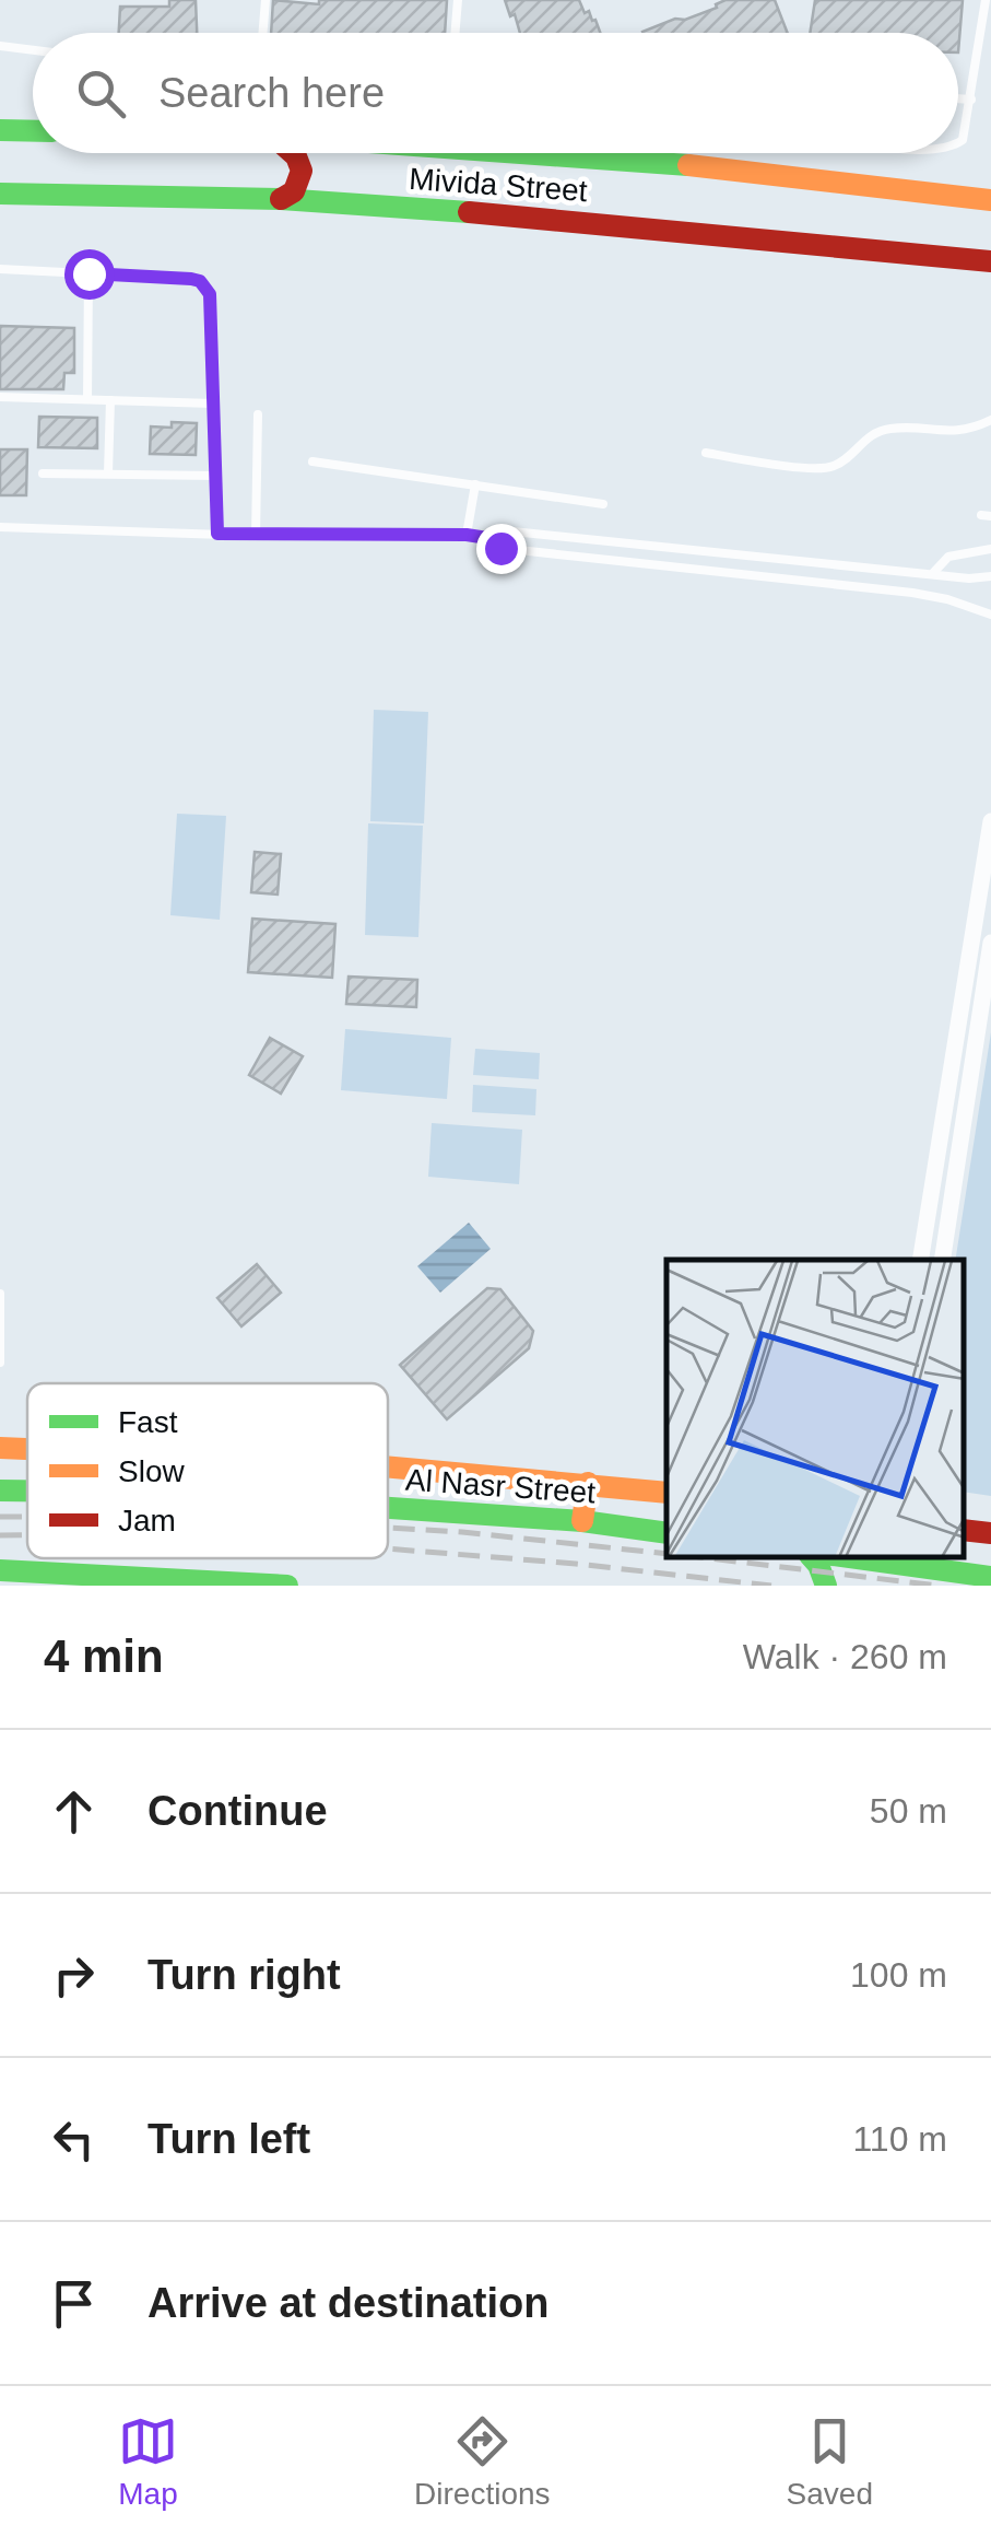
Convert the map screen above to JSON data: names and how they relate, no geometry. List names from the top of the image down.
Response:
{
  "streets": {
    "street": ["Mivida Street", "Al Nasr Street"]
  },
  "legend": ["Fast", "Slow", "Jam"],
  "page": {
    "search": "Search here",
    "heading": ["4 min", "Walk · 260 m"],
    "list": [
      ["Continue", "50 m"],
      ["Turn right", "100 m"],
      ["Turn left", "110 m"],
      "Arrive at destination"
    ],
    "nav": ["Map", "Directions", "Saved"]
  }
}
